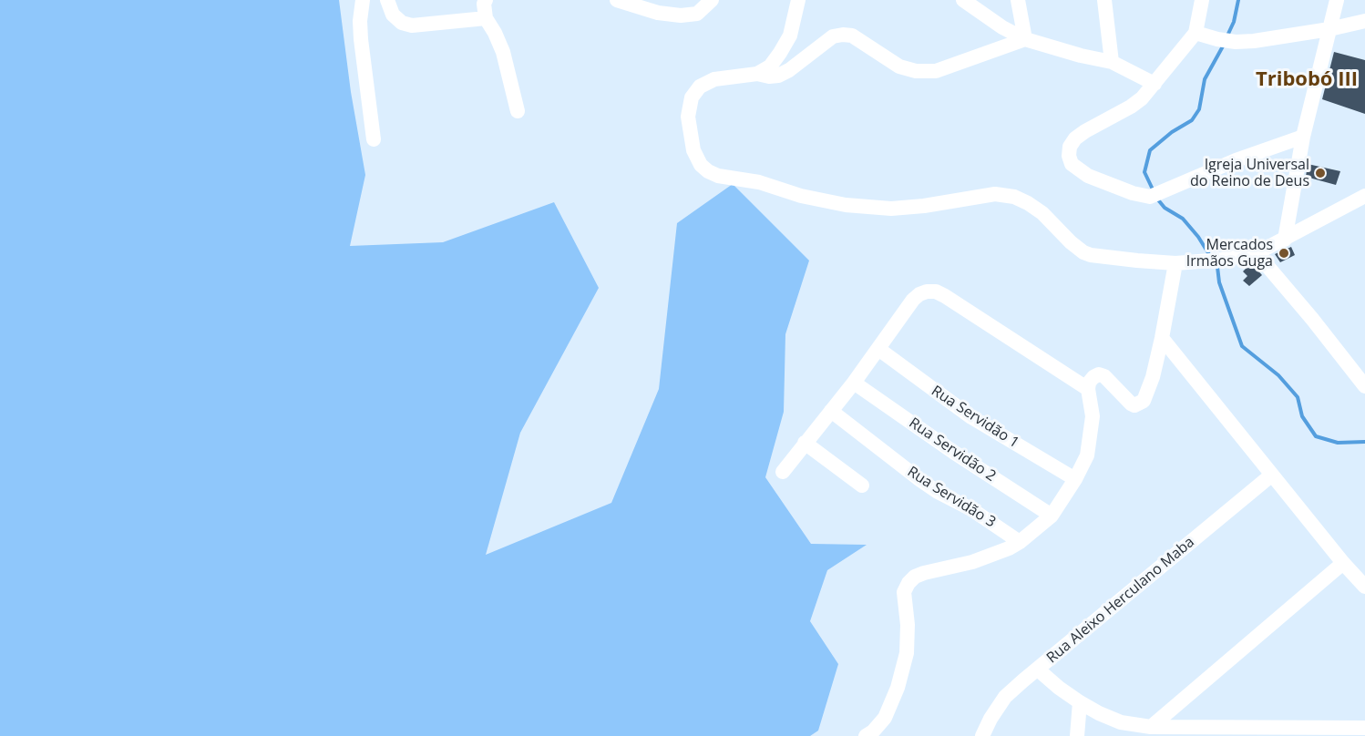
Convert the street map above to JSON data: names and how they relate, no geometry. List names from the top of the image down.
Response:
{
  "streets": {
    "street": [
      "Rua Servidão 1",
      "Rua Servidão 2",
      "Rua Servidão 3",
      "Rua Aleixo Herculano Maba"
    ]
  },
  "districts": ["Tribobó III"],
  "places": ["Igreja Universal do Reino de Deus", "Mercados Irmãos Guga"]
}
